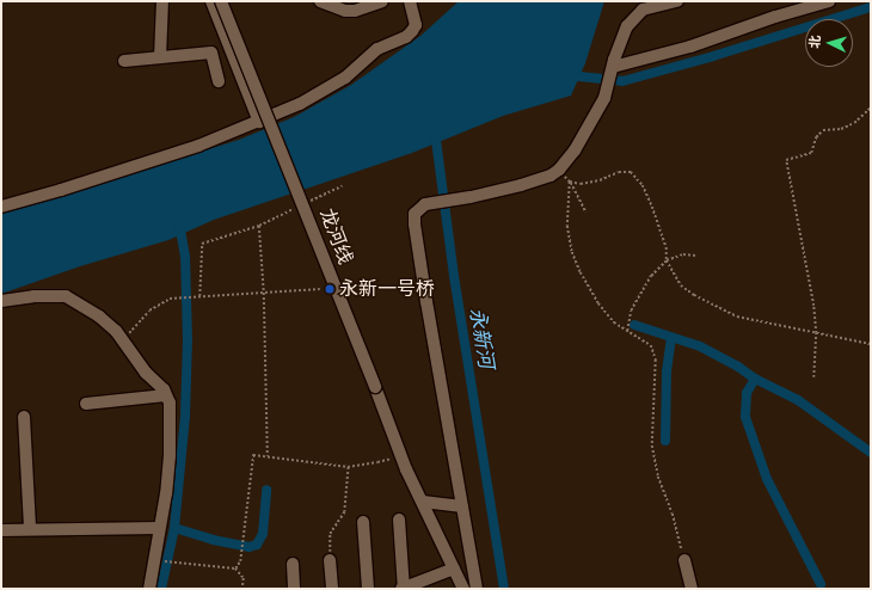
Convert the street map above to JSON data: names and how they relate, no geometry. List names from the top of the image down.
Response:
{
  "streets": {
    "street": ["龙河线"]
  },
  "water": ["永新河"],
  "places": ["永新一号桥"],
  "north": "left"
}
